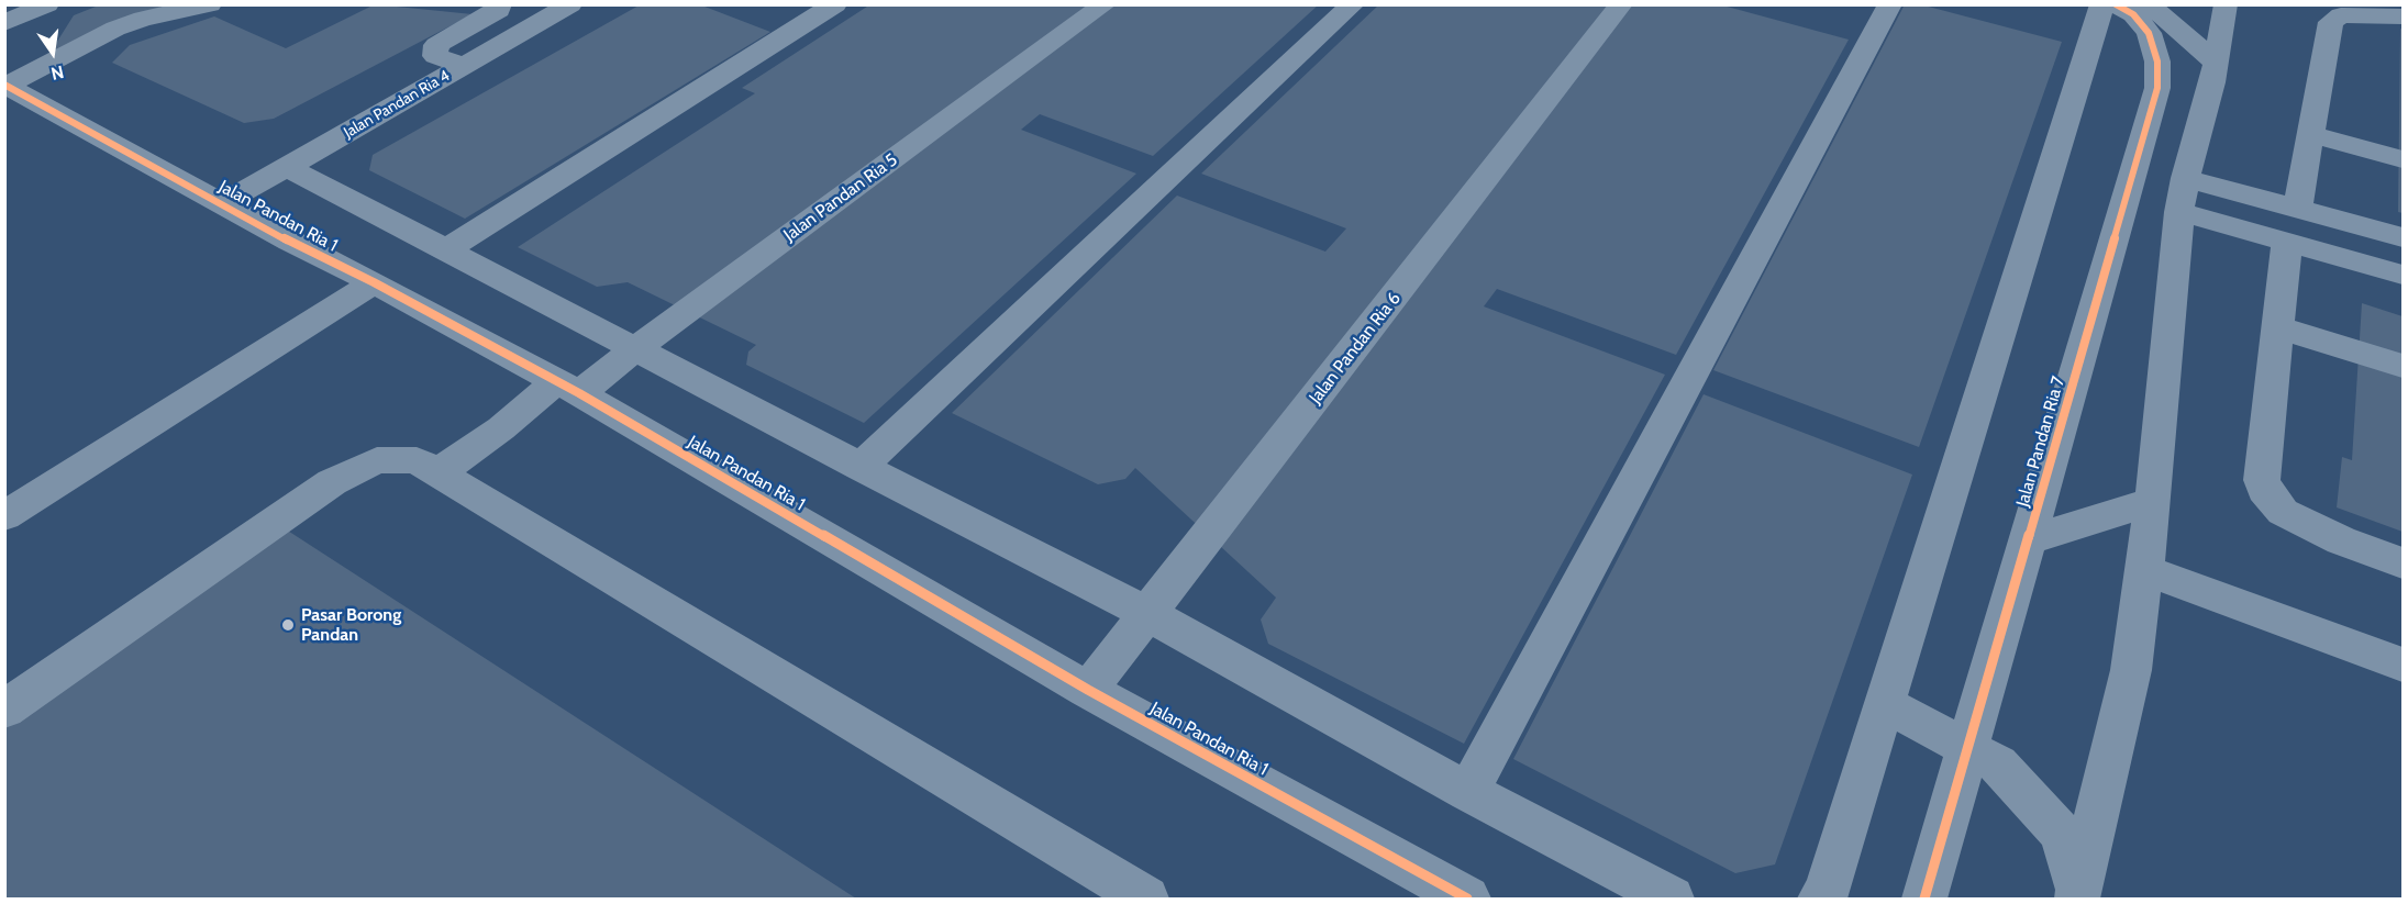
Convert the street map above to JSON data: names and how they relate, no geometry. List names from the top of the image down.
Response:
{
  "streets": {
    "street": [
      "Jalan Pandan Ria 4",
      "Jalan Pandan Ria 5",
      "Jalan Pandan Ria 1",
      "Jalan Pandan Ria 6",
      "Jalan Pandan Ria 7"
    ]
  },
  "crossings": [
    ["Jalan Pandan Ria 4", "Jalan Pandan Ria 1"],
    ["Jalan Pandan Ria 5", "Jalan Pandan Ria 1"],
    ["Jalan Pandan Ria 1", "Jalan Pandan Ria 6"]
  ],
  "places": ["Pasar Borong Pandan"],
  "north": "bottom"
}
